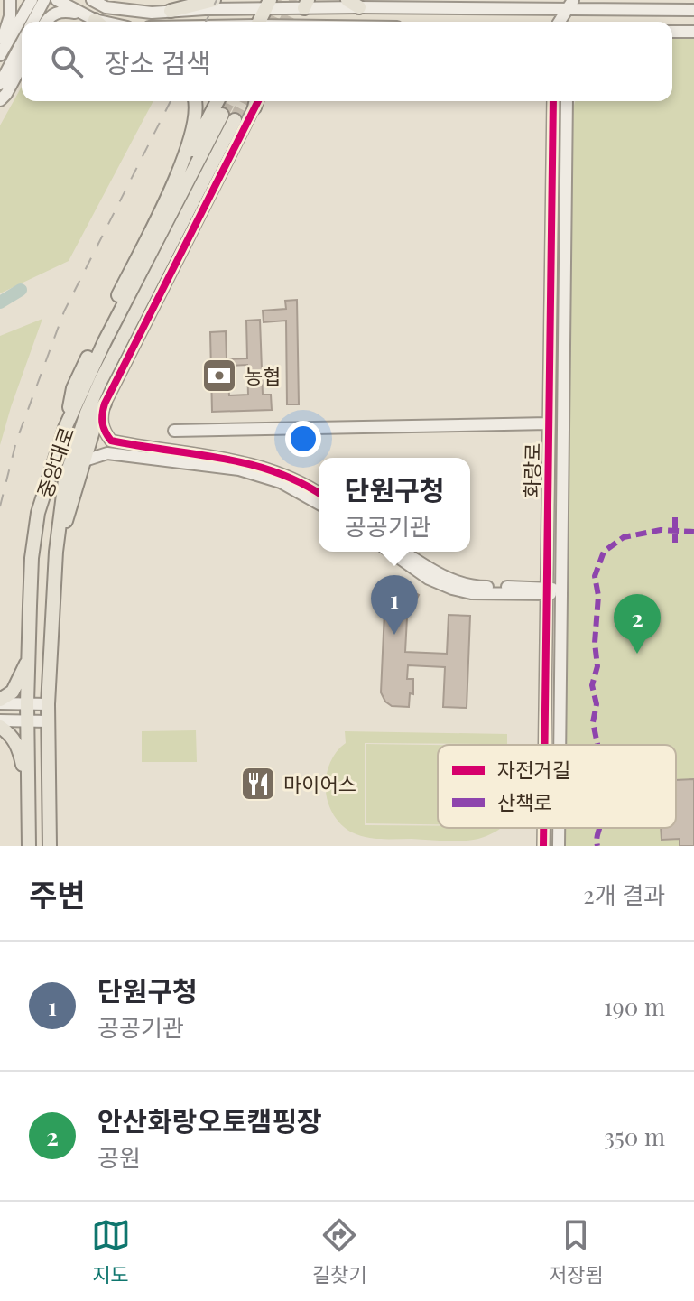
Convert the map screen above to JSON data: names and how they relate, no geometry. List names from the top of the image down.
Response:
{
  "streets": {
    "main road": ["중앙대로"],
    "street": ["화랑로"]
  },
  "places": {
    "bank": ["농협"],
    "restaurant": ["마이어스"]
  },
  "legend": ["자전거길", "산책로"],
  "page": {
    "search": "장소 검색",
    "popup": ["단원구청", "공공기관"],
    "pins": ["1", "2"],
    "heading": ["주변", "2개 결과"],
    "list": [
      {
        "mark": "1",
        "name": "단원구청",
        "note": "공공기관",
        "value": "190 m"
      },
      {
        "mark": "2",
        "name": "안산화랑오토캠핑장",
        "note": "공원",
        "value": "350 m"
      }
    ],
    "nav": ["지도", "길찾기", "저장됨"]
  }
}
